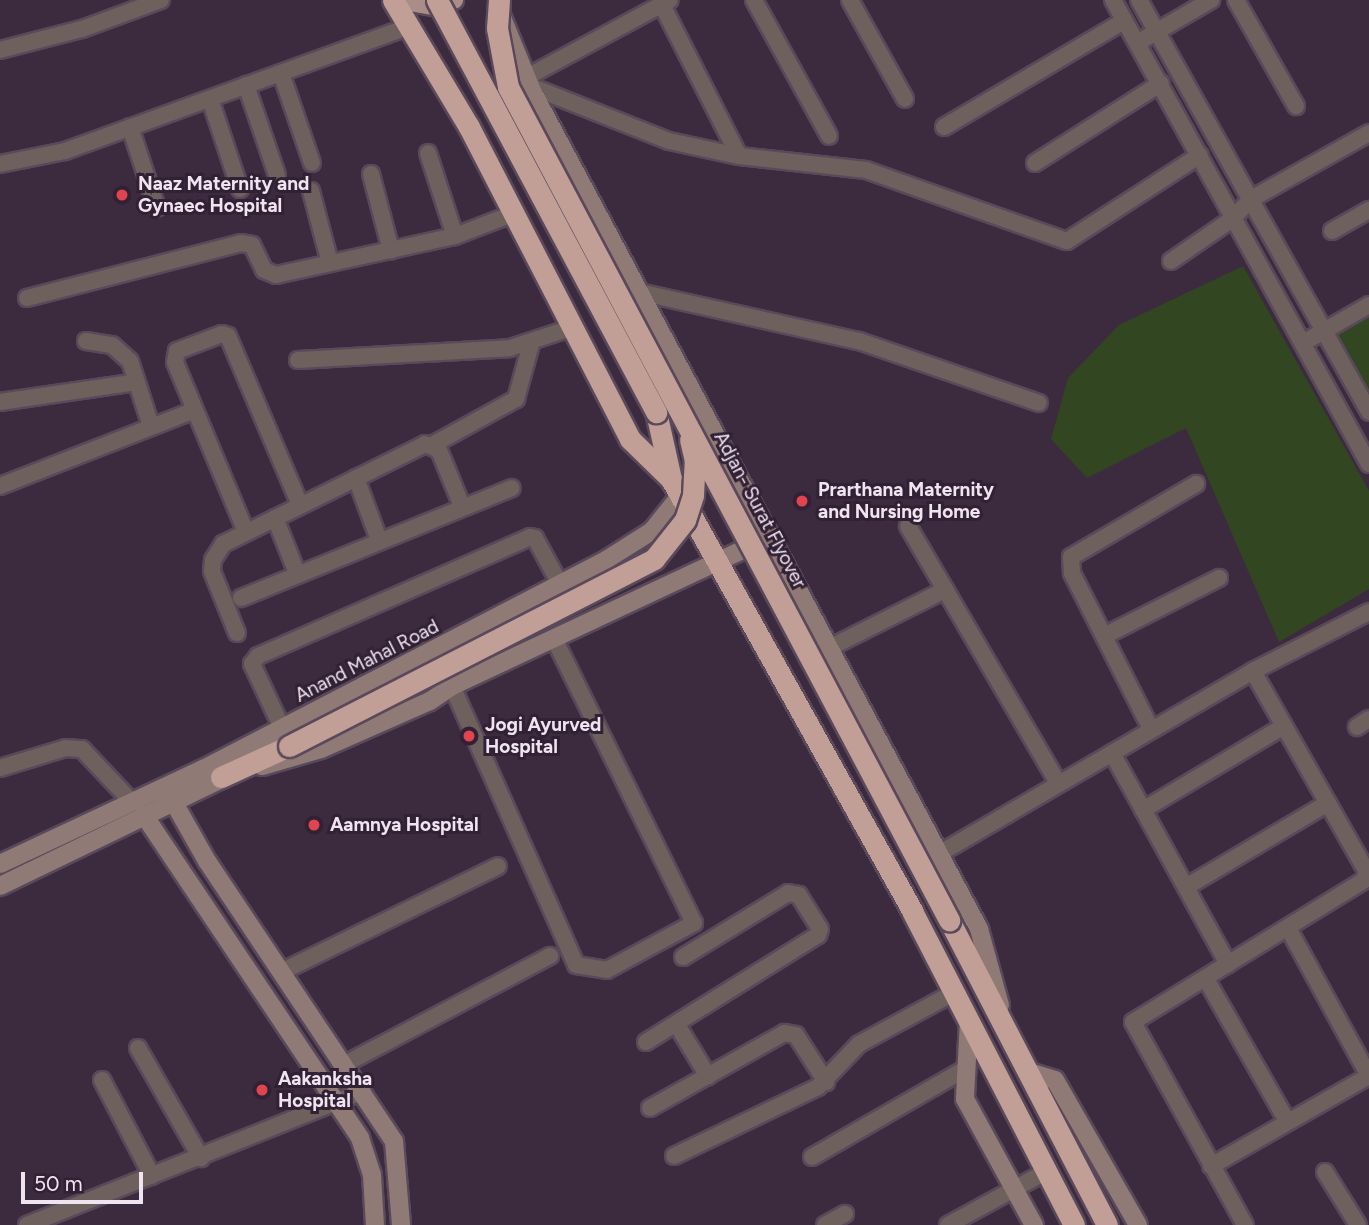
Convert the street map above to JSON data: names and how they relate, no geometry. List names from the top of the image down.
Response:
{
  "streets": {
    "highway": ["Adjan- Surat Flyover"],
    "street": ["Anand Mahal Road"]
  },
  "places": [
    "Naaz Maternity and Gynaec Hospital",
    "Prarthana Maternity and Nursing Home",
    "Jogi Ayurved Hospital",
    "Aamnya Hospital",
    "Aakanksha Hospital"
  ],
  "scale_bar": "50 m"
}
